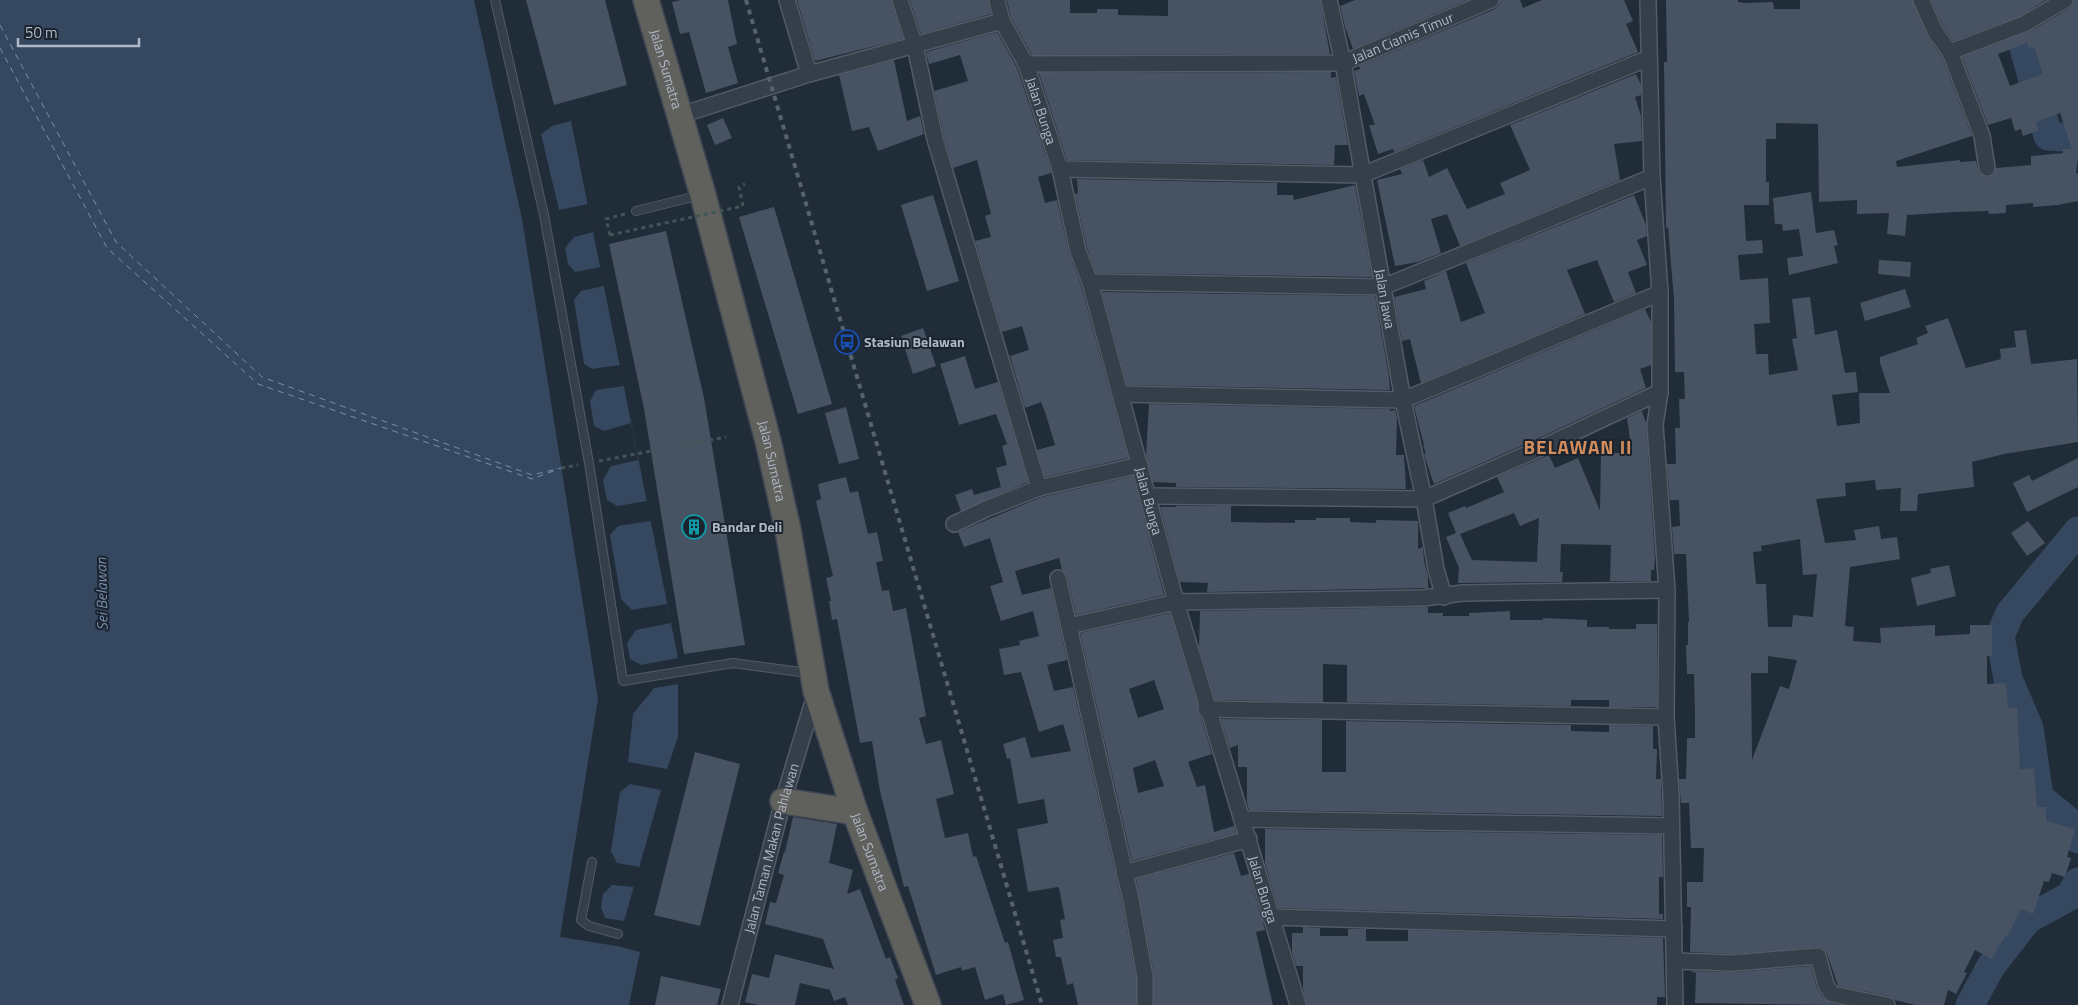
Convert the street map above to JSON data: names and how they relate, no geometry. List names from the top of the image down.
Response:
{
  "streets": {
    "highway": ["Jalan Sumatra"],
    "street": [
      "Jalan Ciamis Timur",
      "Jalan Bunga",
      "Jalan Jawa",
      "Jalan Taman Makan Pahlawan"
    ]
  },
  "crossings": [
    ["Jalan Ciamis Timur", "Jalan Jawa"],
    ["Jalan Sumatra", "Jalan Taman Makan Pahlawan"]
  ],
  "districts": ["BELAWAN II"],
  "water": ["Sei Belawan"],
  "places": {
    "bus stop": ["Stasiun Belawan"],
    "building": ["Bandar Deli"]
  },
  "scale_bar": "50 m"
}
